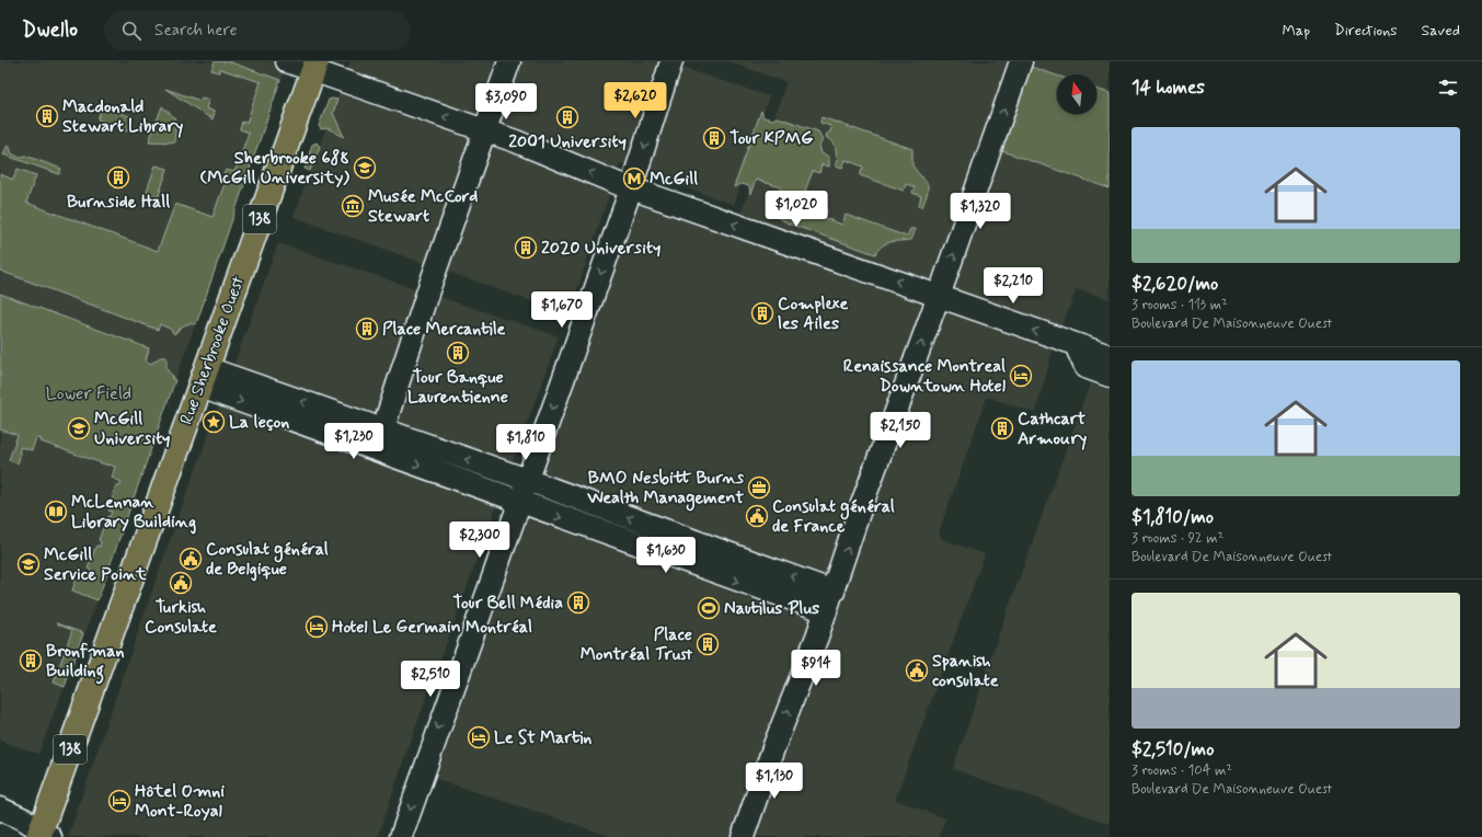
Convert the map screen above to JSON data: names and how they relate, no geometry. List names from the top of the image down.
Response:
{
  "streets": {
    "main road": ["138", "Rue Sherbrooke Ouest"]
  },
  "parks": ["Lower Field"],
  "places": {
    "building": [
      "Macdonald Stewart Library",
      "2001 University",
      "Tour KPMG",
      "Burnside Hall",
      "2020 University",
      "Complexe les Ailes",
      "Place Mercantile",
      "Tour Banque Laurentienne",
      "Cathcart Armoury",
      "Tour Bell Média",
      "Place Montréal Trust",
      "Bronfman Building"
    ],
    "school or university": ["Sherbrooke 688 (McGill University)", "McGill University", "McGill Service Point"],
    "metro station": ["McGill"],
    "museum": ["Musée McCord Stewart"],
    "hotel": [
      "Renaissance Montreal Downtown Hotel",
      "Hotel Le Germain Montréal",
      "Le St Martin",
      "Hôtel Omni Mont-Royal"
    ],
    "place": ["La leçon"],
    "office": ["BMO Nesbitt Burns Wealth Management"],
    "library": ["McLennan Library Building"],
    "public building": [
      "Consulat général de France",
      "Consulat général de Belgique",
      "Turkish Consulate",
      "Spanish consulate"
    ],
    "sports": ["Nautilus Plus"]
  },
  "north": "top",
  "page": {
    "header": "Dwello",
    "search": "Search here",
    "nav": ["Map", "Directions", "Saved"],
    "heading": "14 homes",
    "price": [
      "$2,620",
      "$3,090",
      "$1,020",
      "$1,320",
      "$2,210",
      "$1,670",
      "$2,150",
      "$1,230",
      "$1,810",
      "$2,300",
      "$1,630",
      "$914",
      "$2,510",
      "$1,130"
    ],
    "list": [
      {
        "name": "$2,620/mo",
        "note": "3 rooms · 113 m² · Boulevard De Maisonneuve Ouest"
      },
      {
        "name": "$1,810/mo",
        "note": "3 rooms · 92 m² · Boulevard De Maisonneuve Ouest"
      },
      {
        "name": "$2,510/mo",
        "note": "3 rooms · 104 m² · Boulevard De Maisonneuve Ouest"
      }
    ]
  }
}
